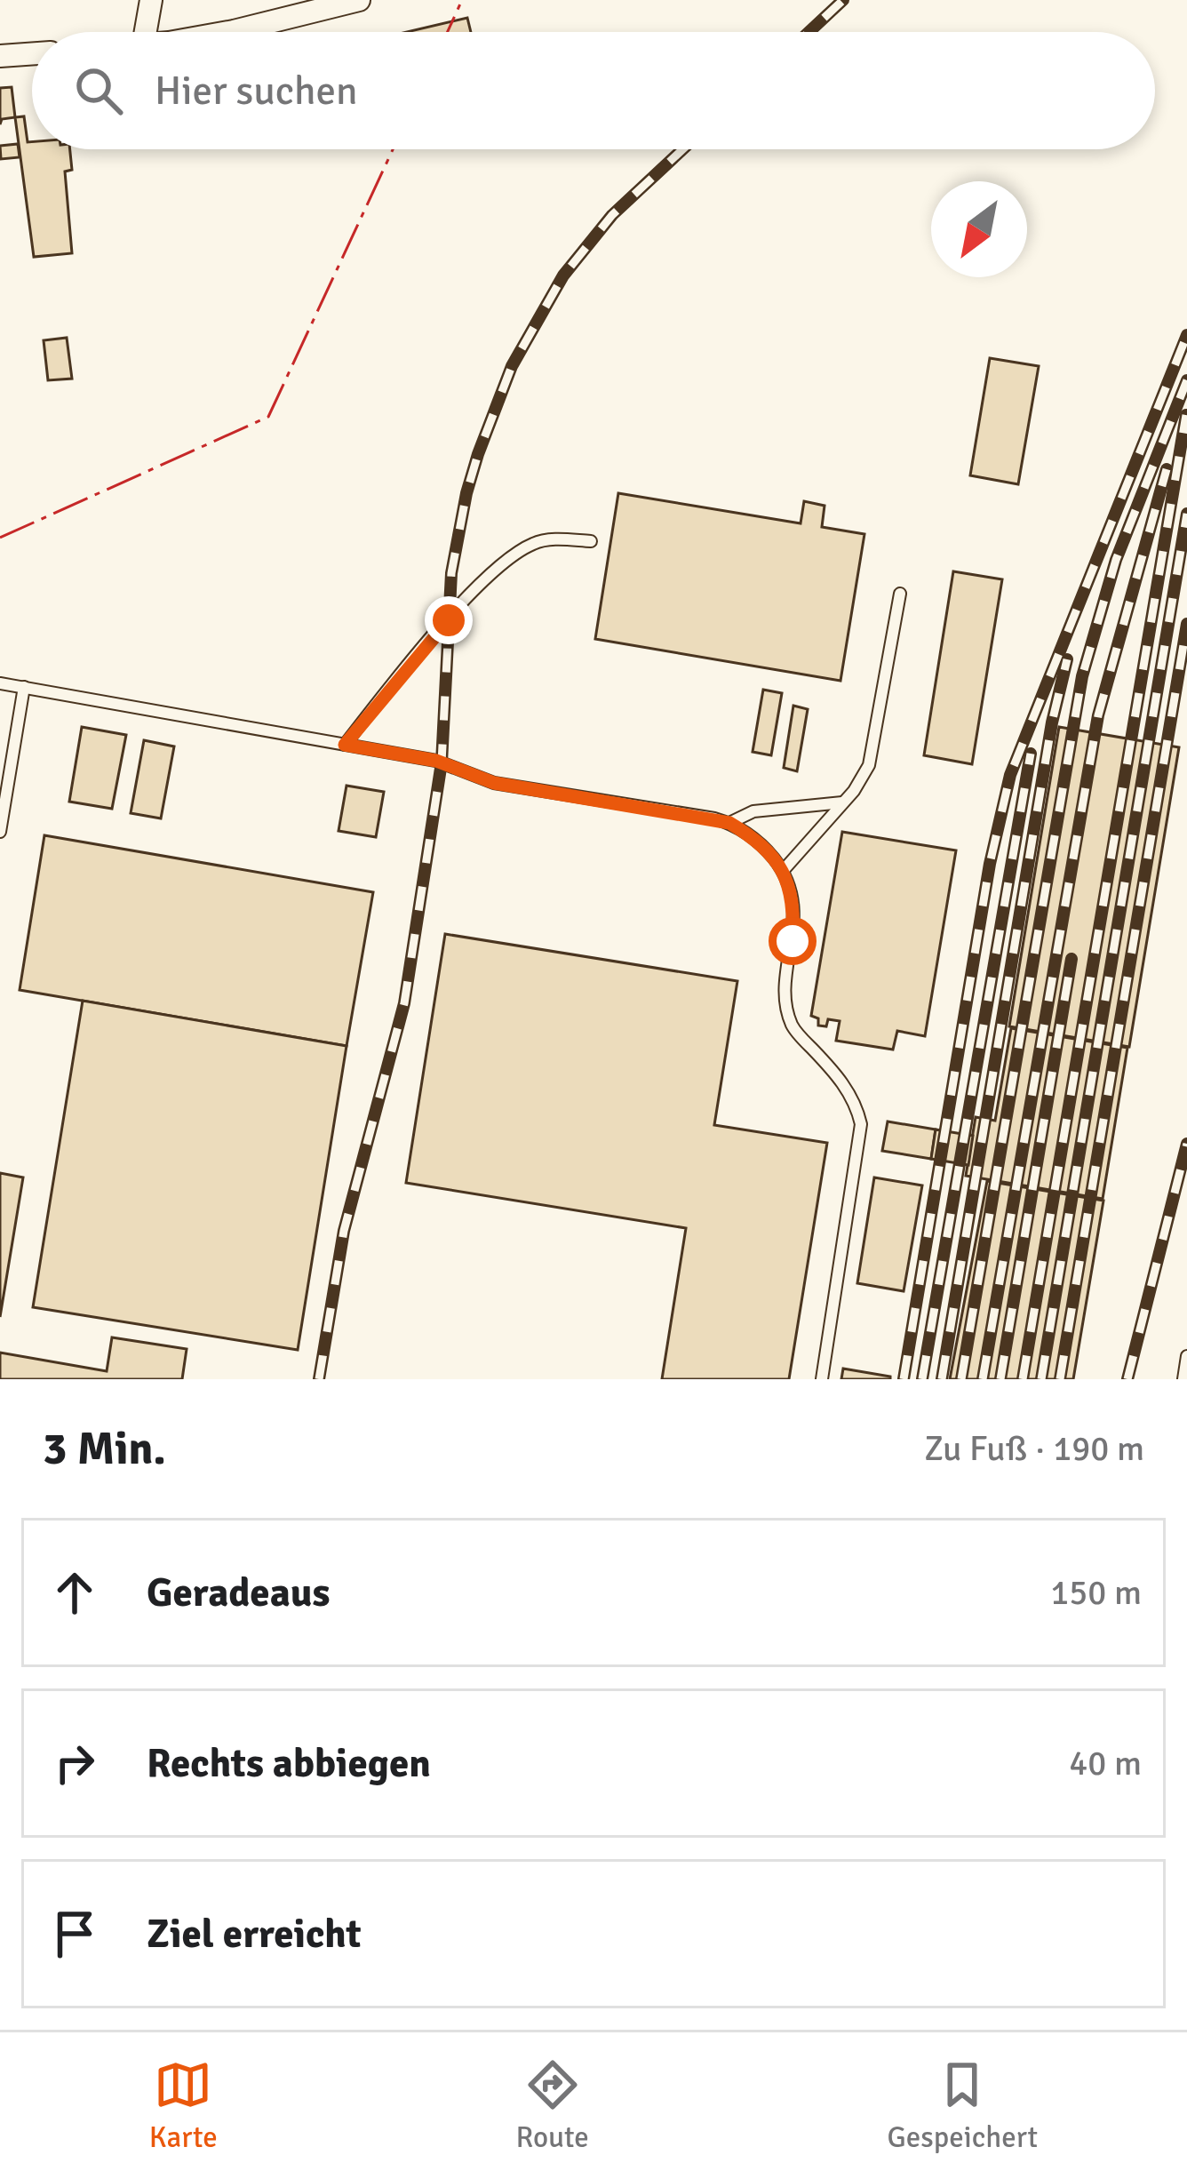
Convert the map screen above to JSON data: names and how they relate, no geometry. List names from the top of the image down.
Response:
{
  "north": "bottom left",
  "page": {
    "search": "Hier suchen",
    "heading": ["3 Min.", "Zu Fuß · 190 m"],
    "list": [
      ["Geradeaus", "150 m"],
      ["Rechts abbiegen", "40 m"],
      "Ziel erreicht"
    ],
    "nav": ["Karte", "Route", "Gespeichert"]
  }
}
